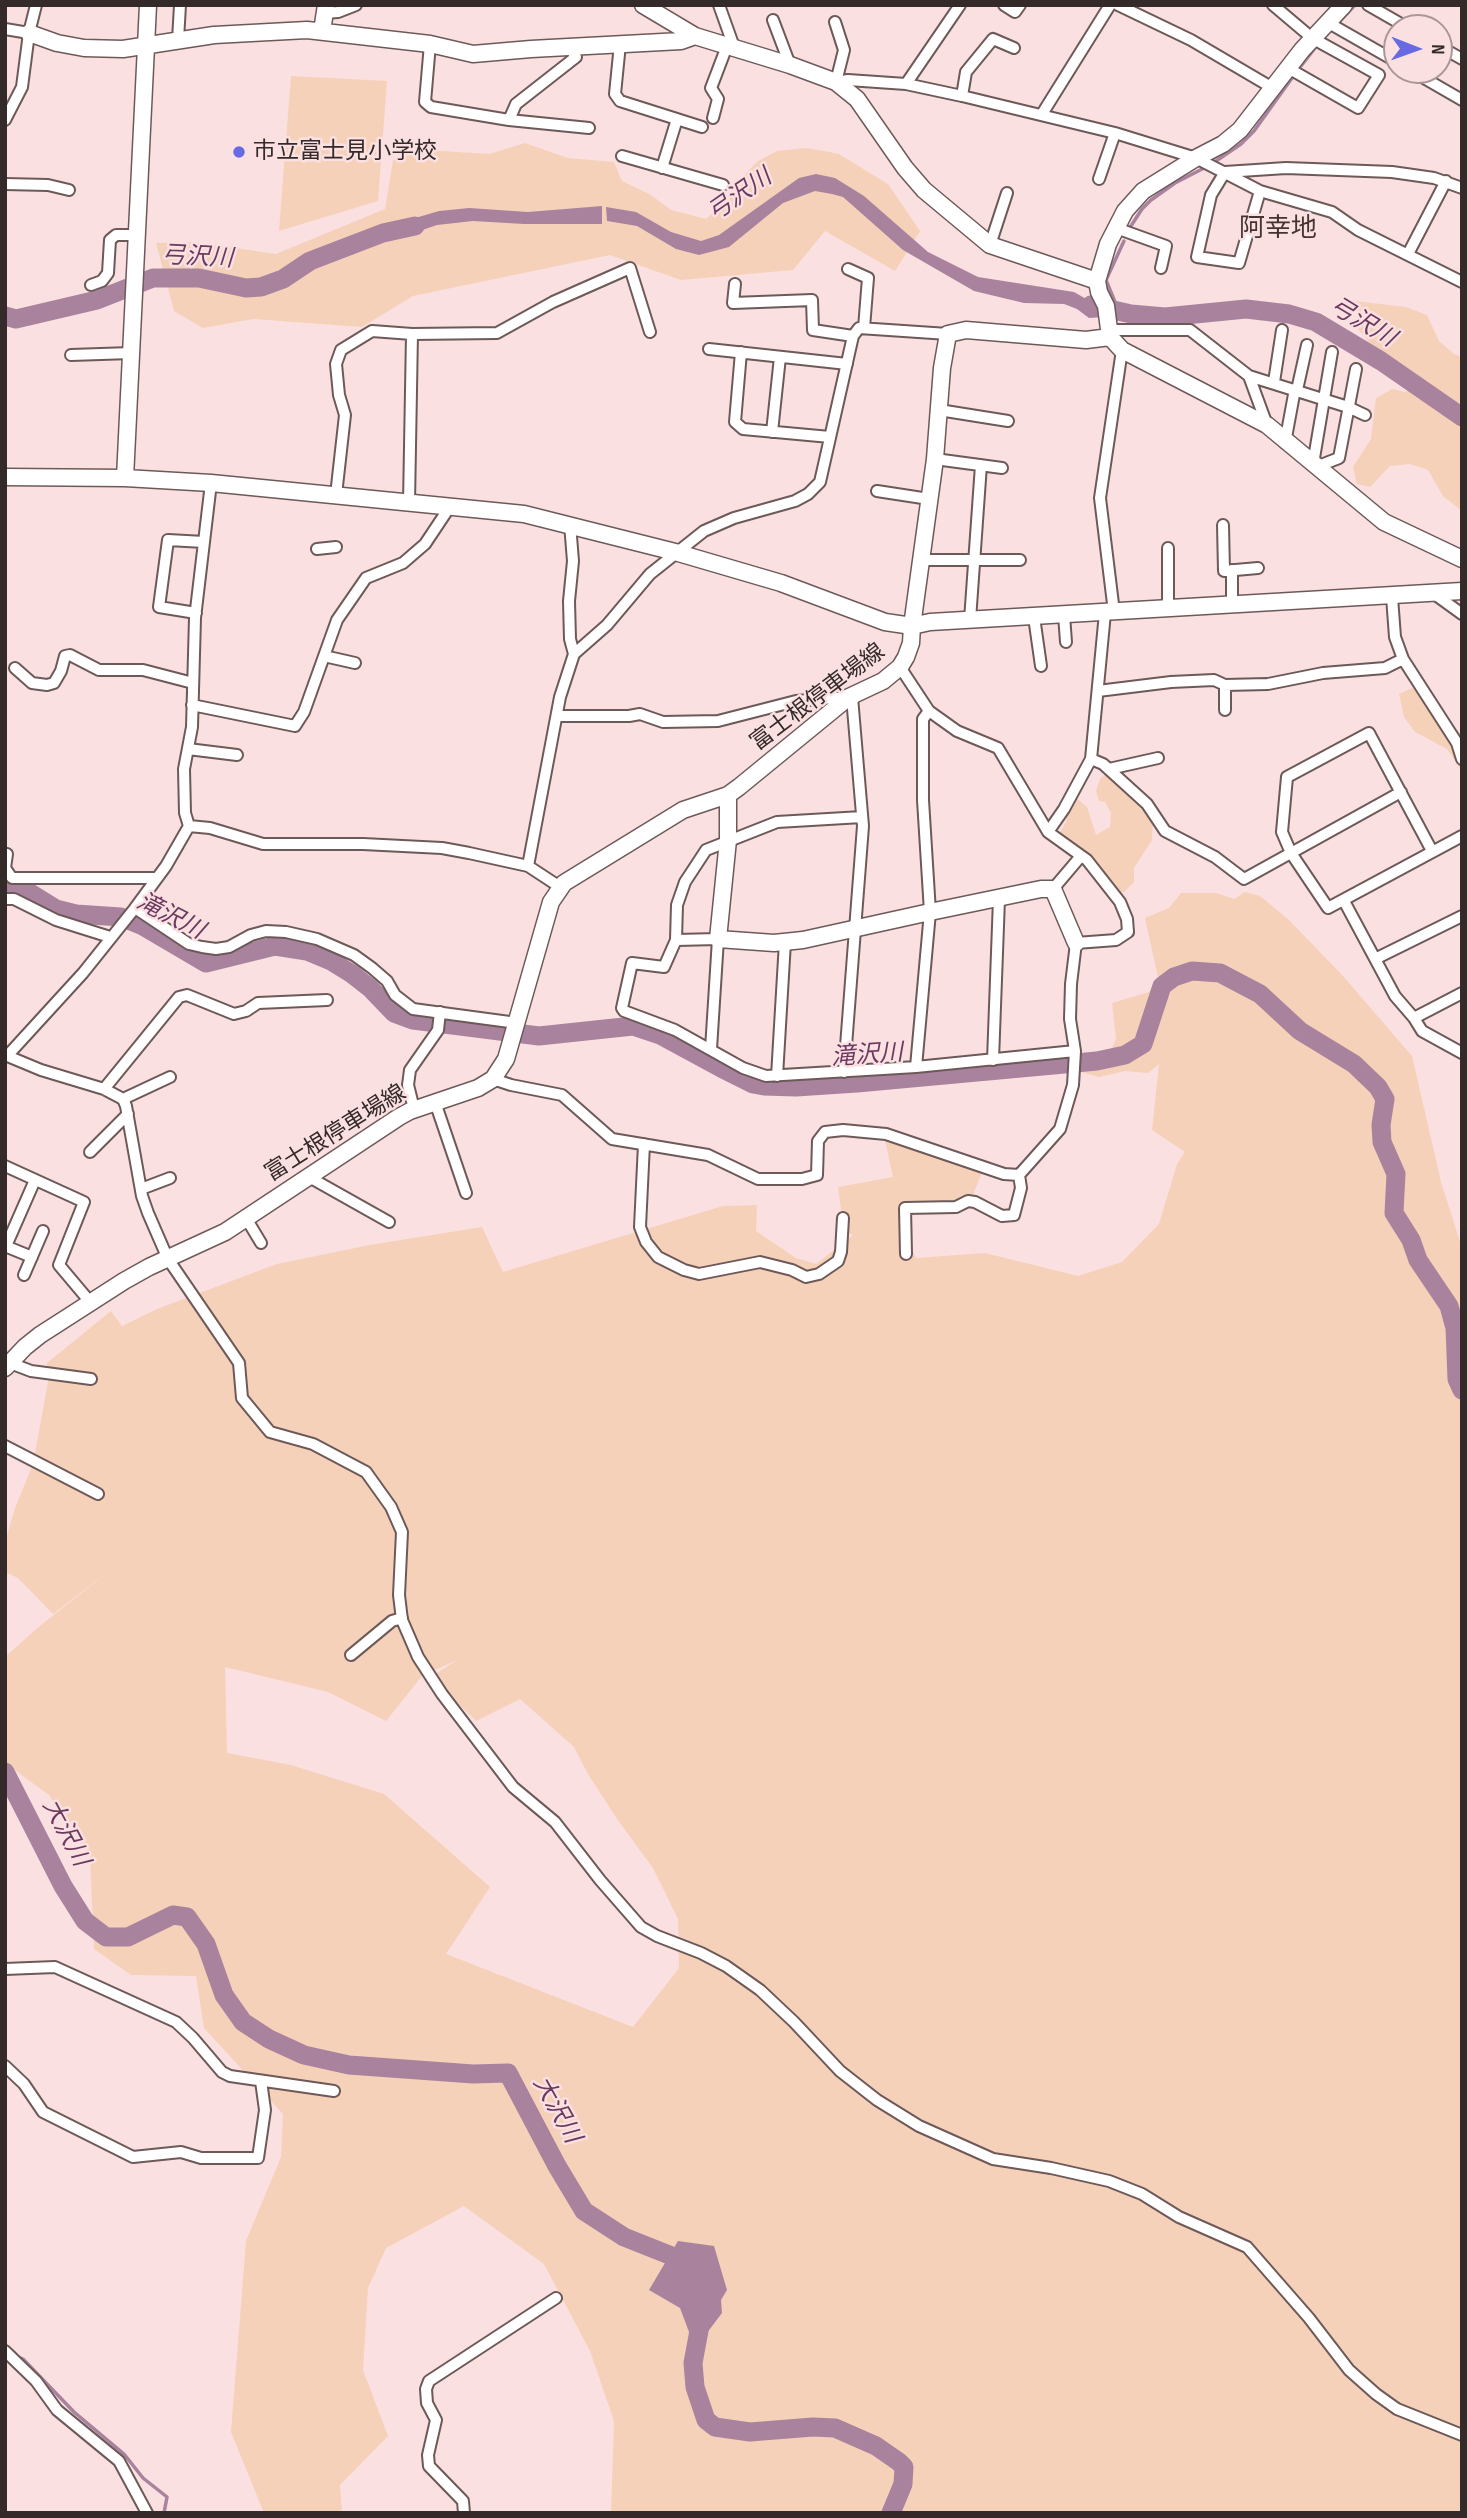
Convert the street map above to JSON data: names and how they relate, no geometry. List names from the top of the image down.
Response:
{
  "streets": {
    "street": ["富士根停車場線"]
  },
  "districts": ["阿幸地"],
  "water": ["弓沢川", "滝沢川", "大沢川"],
  "places": ["市立富士見小学校"],
  "north": "right"
}
